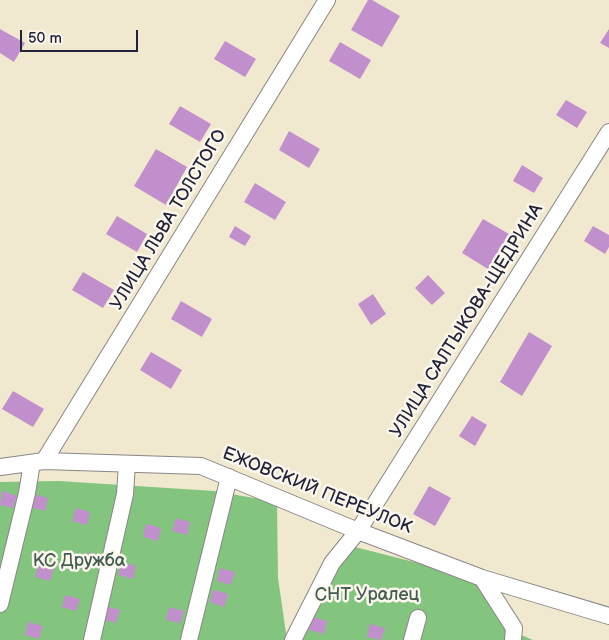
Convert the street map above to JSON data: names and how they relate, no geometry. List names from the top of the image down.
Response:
{
  "streets": {
    "street": ["УЛИЦА ЛЬВА ТОЛСТОГО", "УЛИЦА САЛТЫКОВА-ЩЕДРИНА", "ЕЖОВСКИЙ ПЕРЕУЛОК"]
  },
  "crossings": [
    ["УЛИЦА ЛЬВА ТОЛСТОГО", "ЕЖОВСКИЙ ПЕРЕУЛОК"],
    ["УЛИЦА САЛТЫКОВА-ЩЕДРИНА", "ЕЖОВСКИЙ ПЕРЕУЛОК"]
  ],
  "parks": ["КС Дружба", "СНТ Уралец"],
  "scale_bar": "50 m"
}
